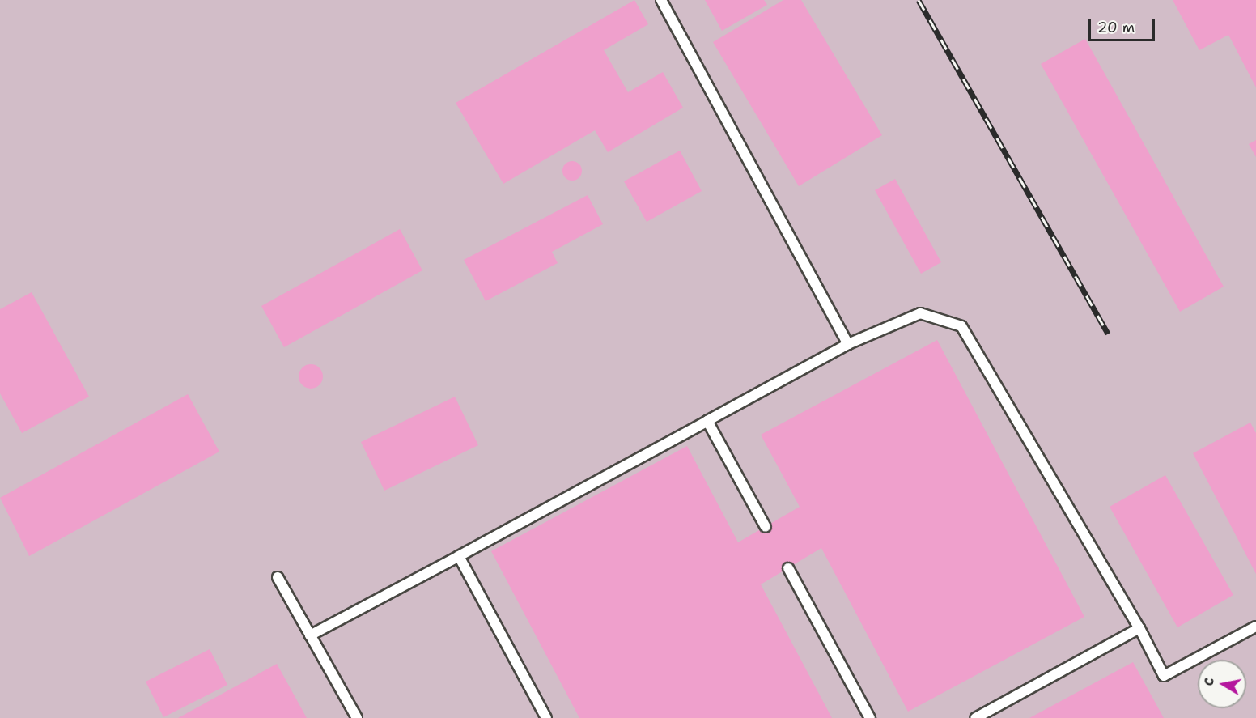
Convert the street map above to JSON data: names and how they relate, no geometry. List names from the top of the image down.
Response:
{
  "scale_bar": "20 m",
  "north": "left"
}
